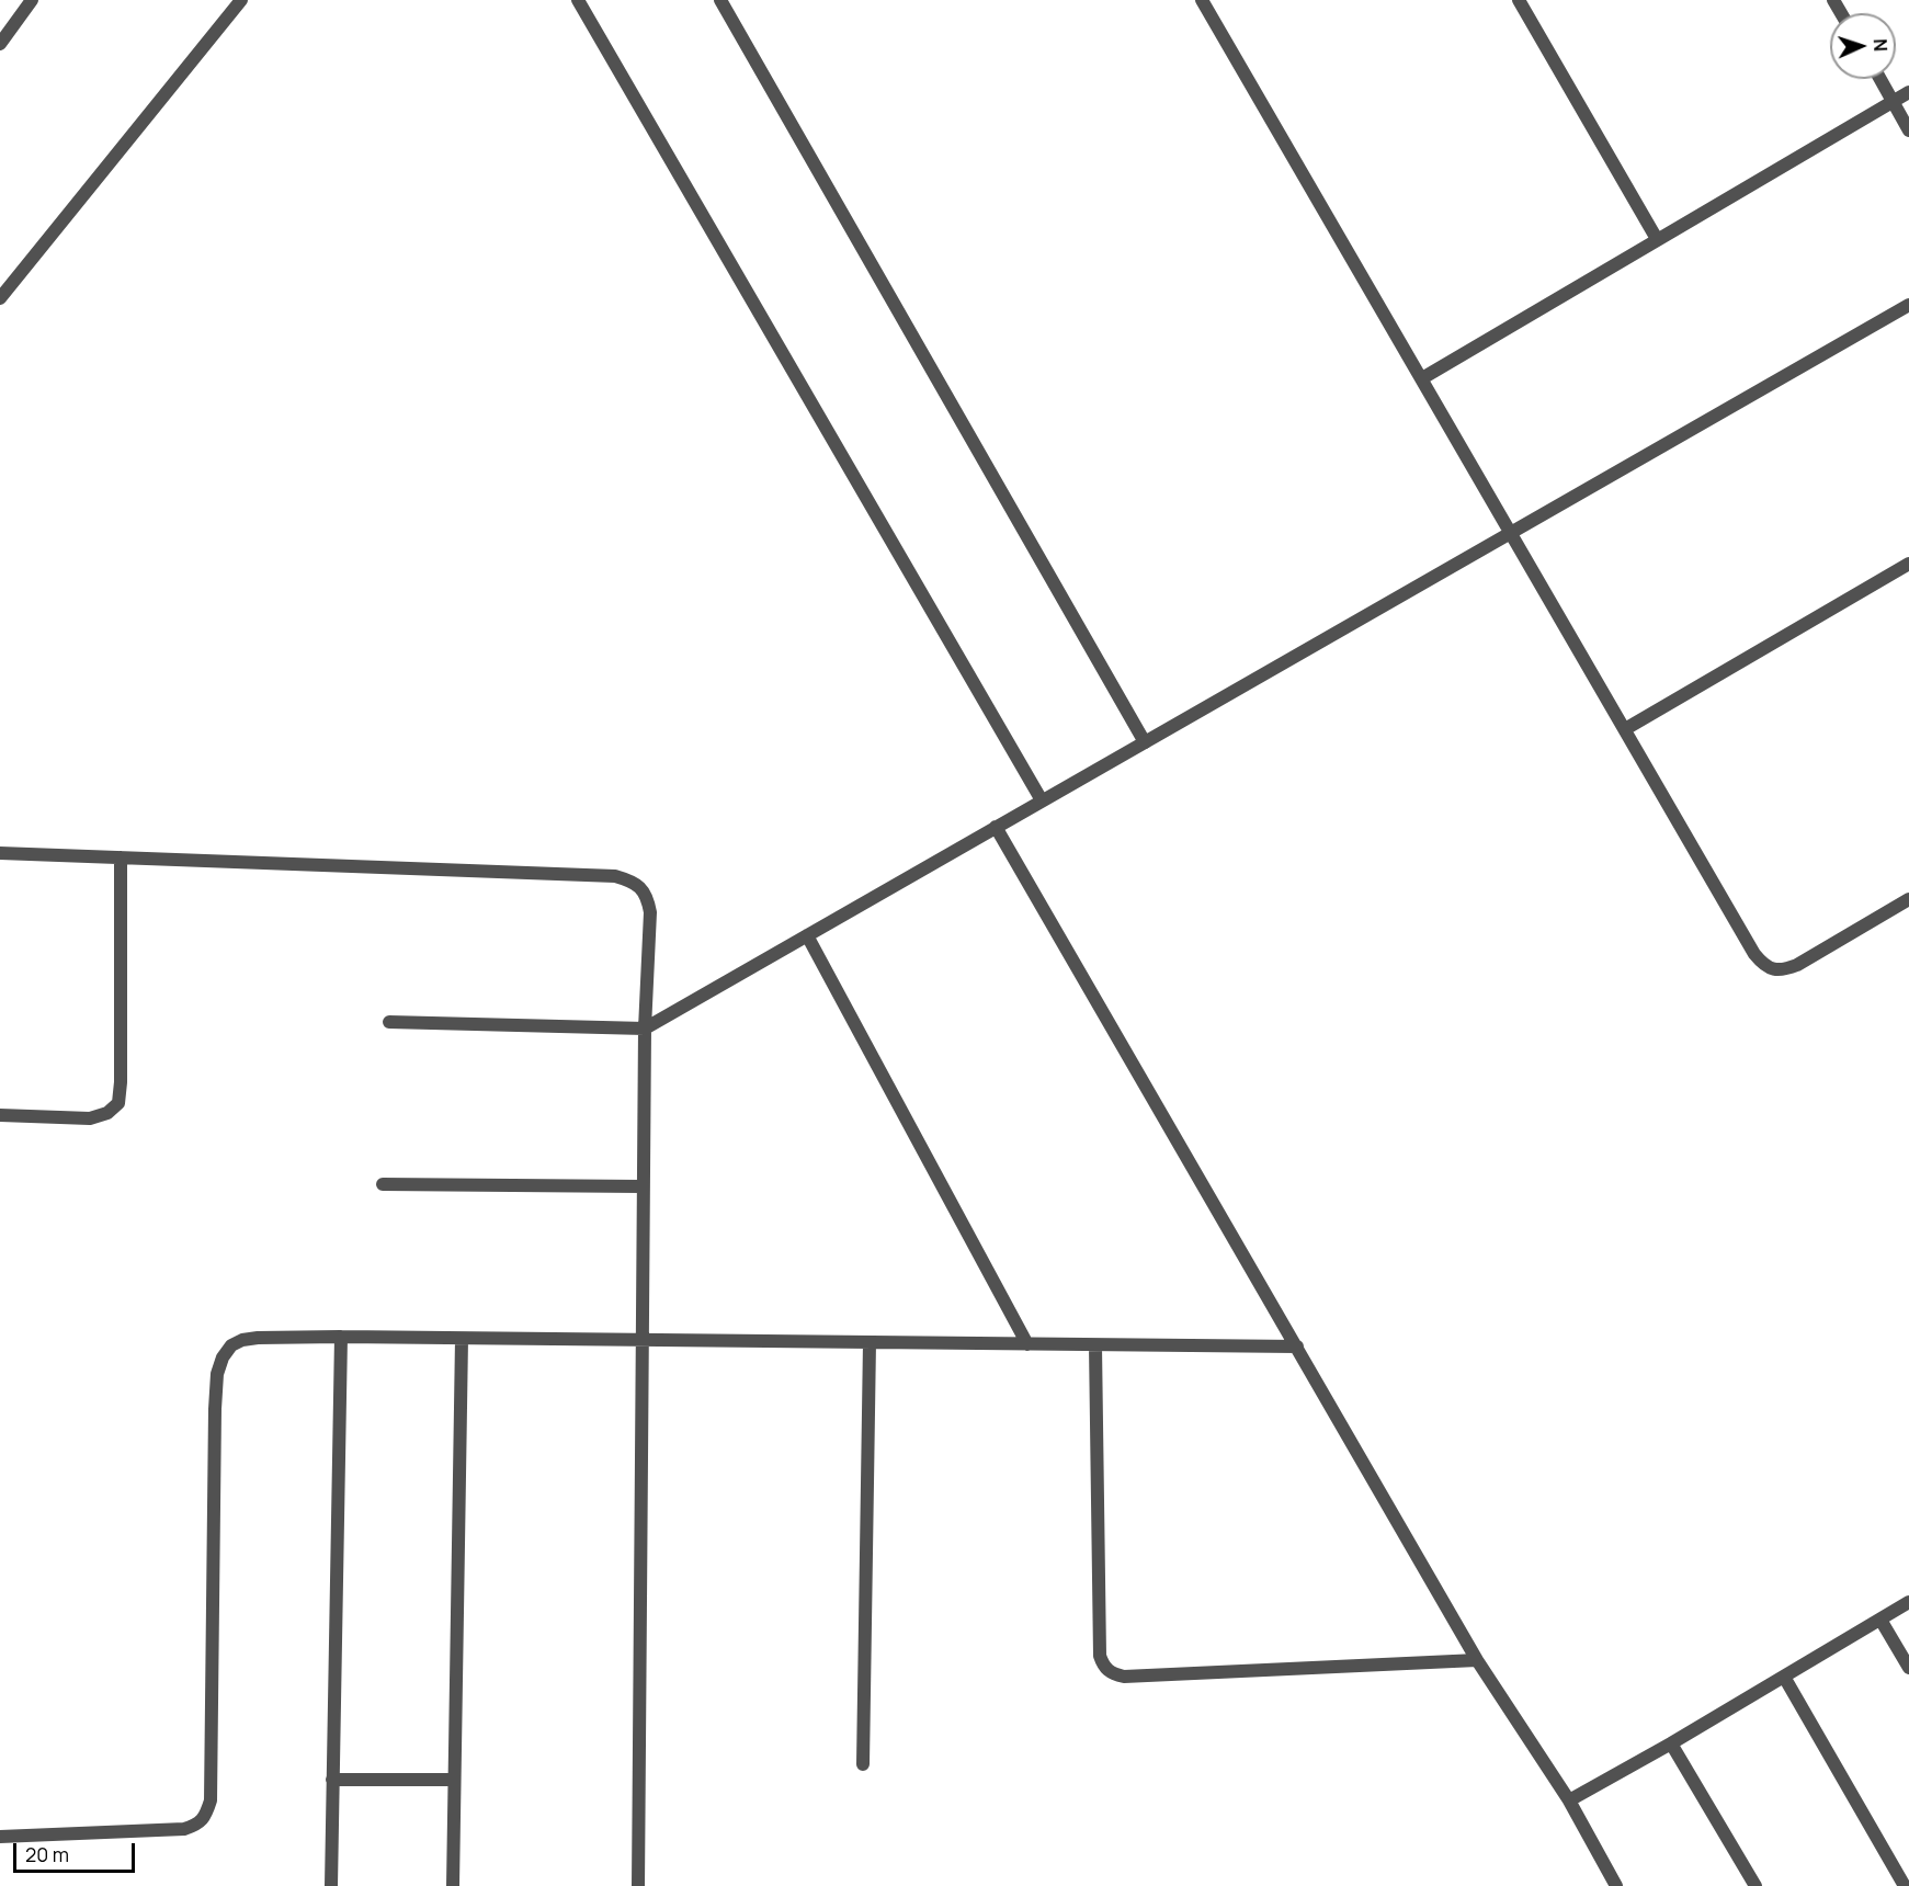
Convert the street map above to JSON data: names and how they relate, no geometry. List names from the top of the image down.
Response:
{
  "scale_bar": "20 m",
  "north": "right"
}
